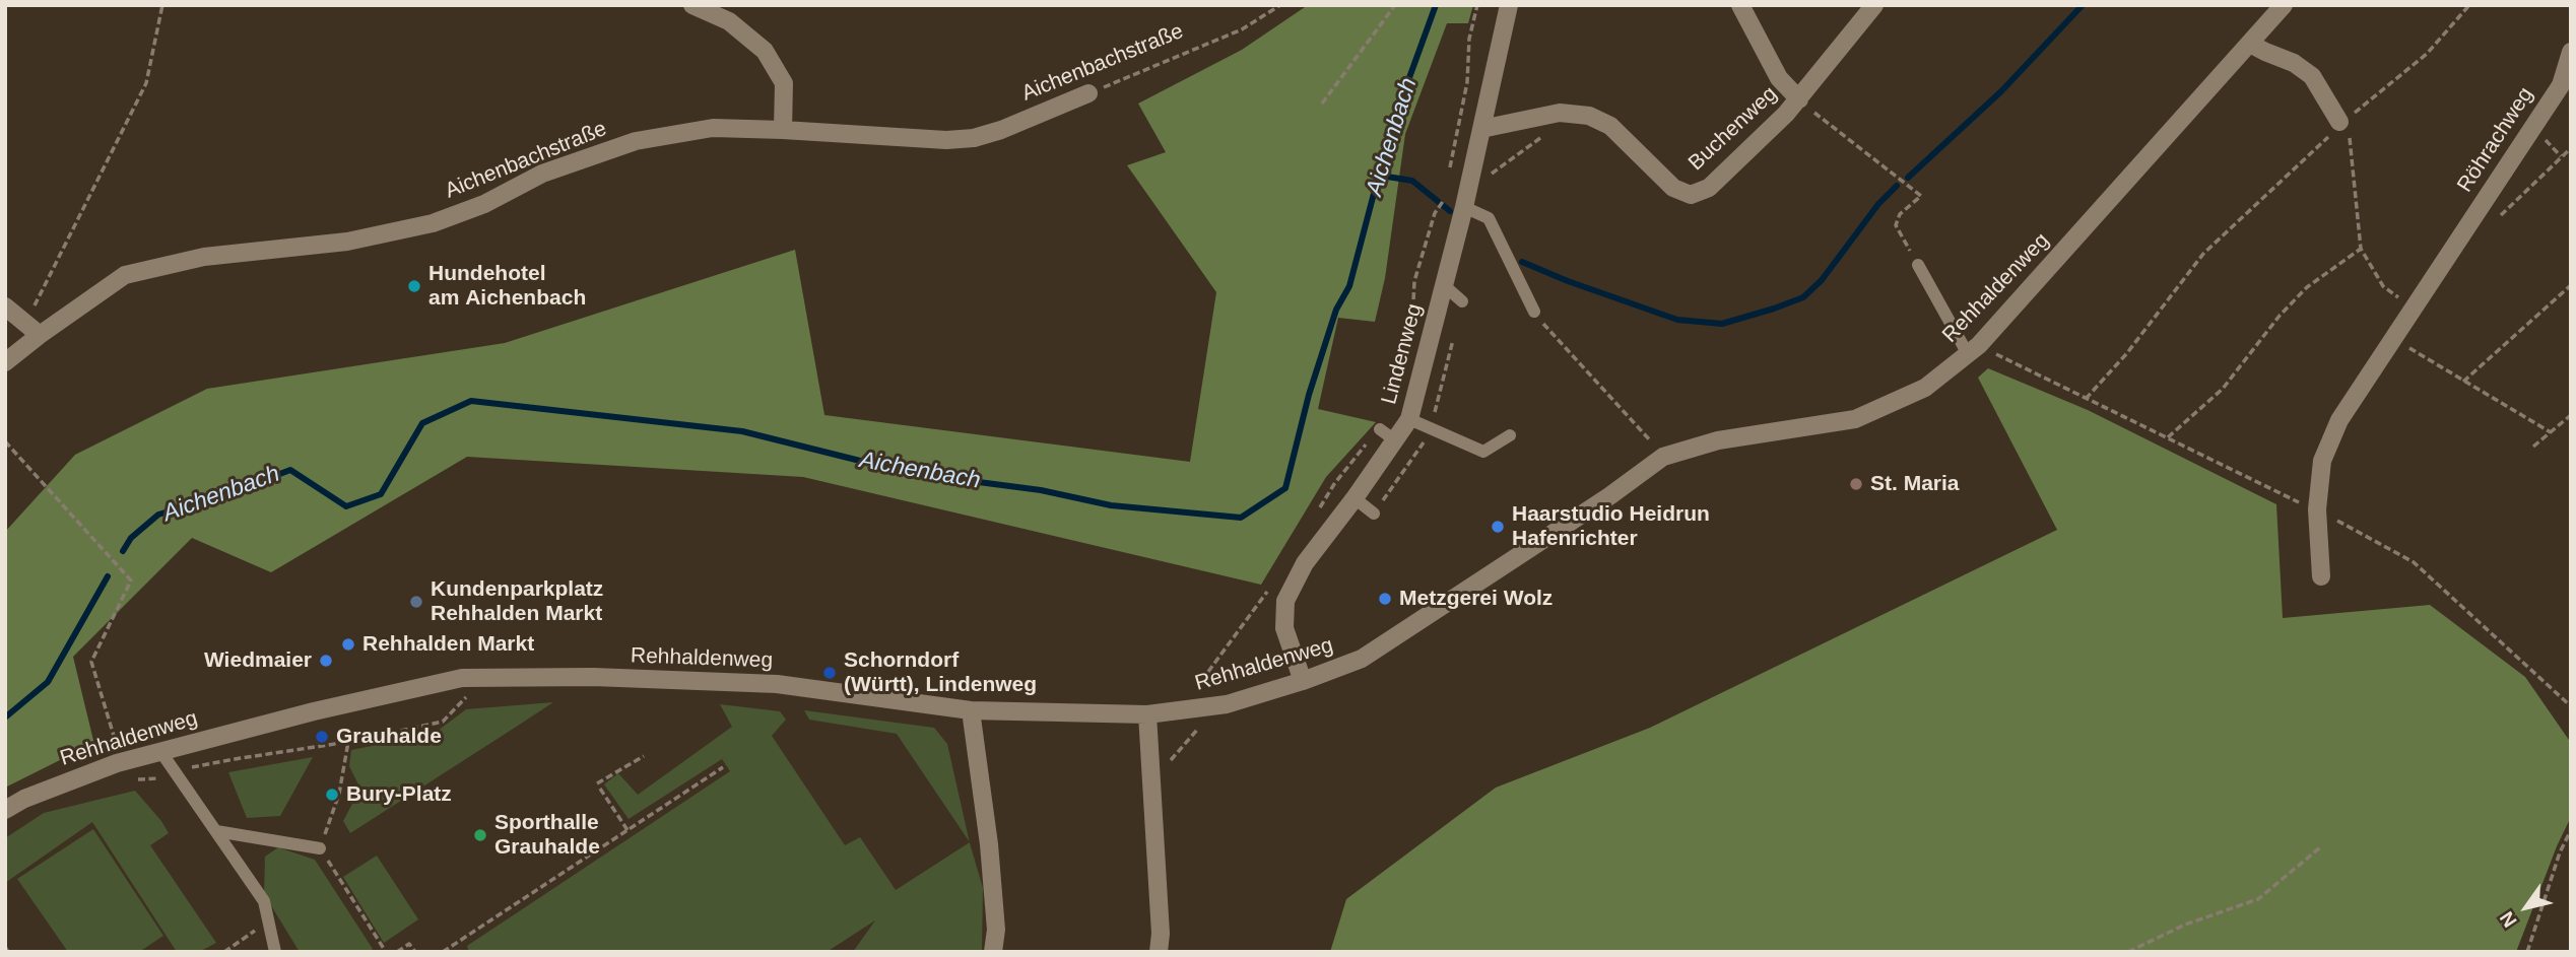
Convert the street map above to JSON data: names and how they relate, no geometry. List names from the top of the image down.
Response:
{
  "streets": {
    "street": [
      "Aichenbachstraße",
      "Buchenweg",
      "Röhrachweg",
      "Rehhaldenweg",
      "Lindenweg"
    ]
  },
  "crossings": [
    ["Buchenweg", "Lindenweg"],
    ["Rehhaldenweg", "Lindenweg"]
  ],
  "water": ["Aichenbach"],
  "places": [
    "Hundehotel am Aichenbach",
    "St. Maria",
    "Haarstudio Heidrun Hafenrichter",
    "Metzgerei Wolz",
    "Kundenparkplatz Rehhalden Markt",
    "Rehhalden Markt",
    "Wiedmaier",
    "Schorndorf (Württ), Lindenweg",
    "Grauhalde",
    "Bury-Platz",
    "Sporthalle Grauhalde"
  ],
  "north": "bottom left"
}
